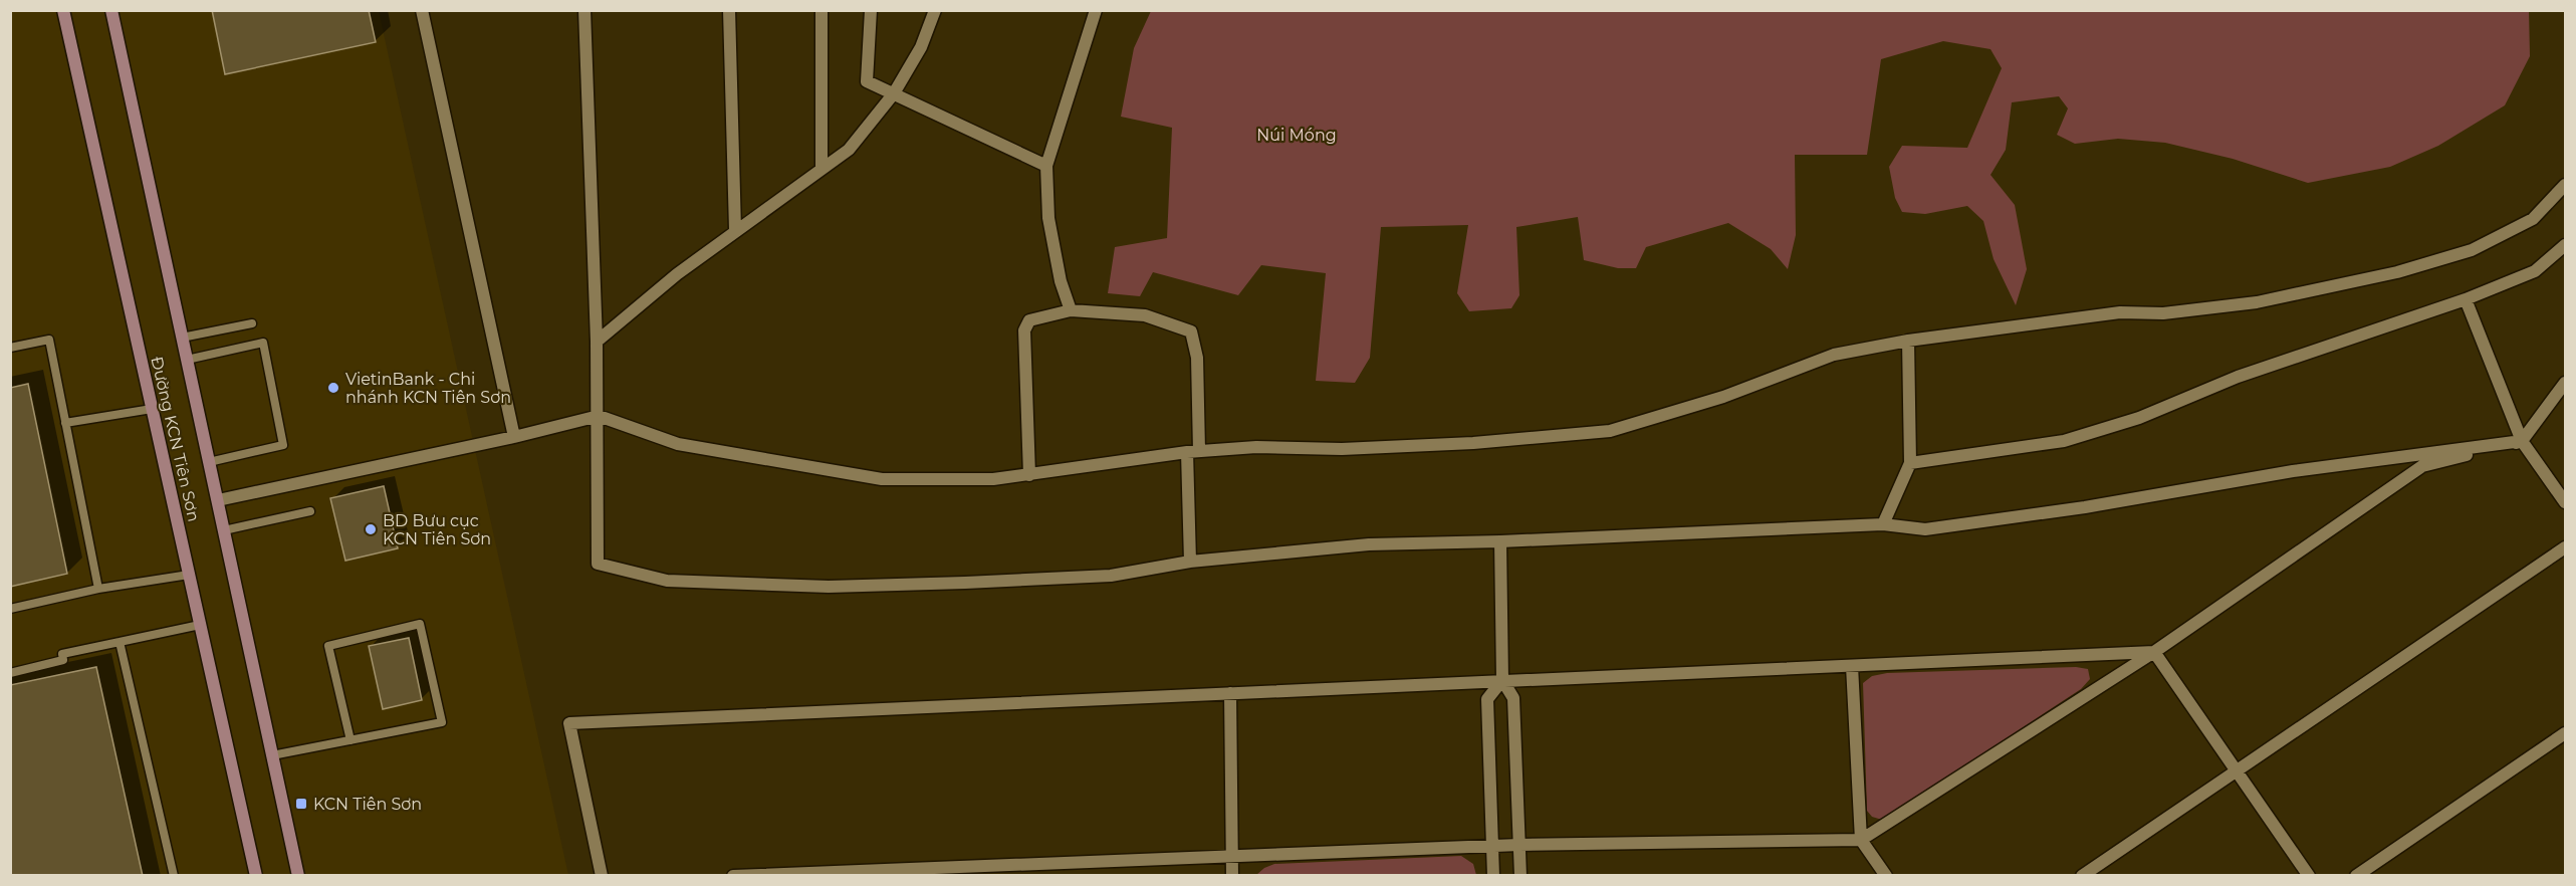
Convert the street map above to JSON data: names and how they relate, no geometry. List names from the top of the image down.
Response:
{
  "streets": {
    "main road": ["Đường KCN Tiên Sơn"]
  },
  "parks": ["Núi Móng"],
  "places": {
    "other": ["VietinBank - Chi nhánh KCN Tiên Sơn", "BD Bưu cục KCN Tiên Sơn"],
    "transit": ["KCN Tiên Sơn"]
  }
}
